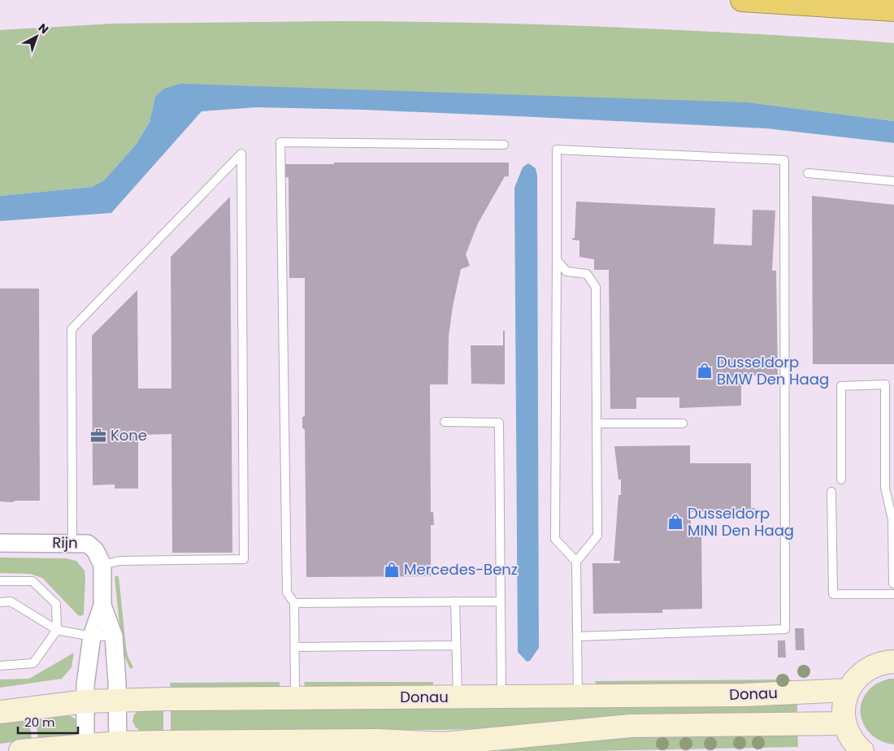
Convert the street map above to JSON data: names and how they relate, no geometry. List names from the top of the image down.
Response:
{
  "streets": {
    "main road": ["Donau"],
    "street": ["Rijn"]
  },
  "places": {
    "shop": ["Dusseldorp BMW Den Haag", "Dusseldorp MINI Den Haag", "Mercedes-Benz"],
    "office": ["Kone"]
  },
  "scale_bar": "20 m",
  "north": "top right"
}
